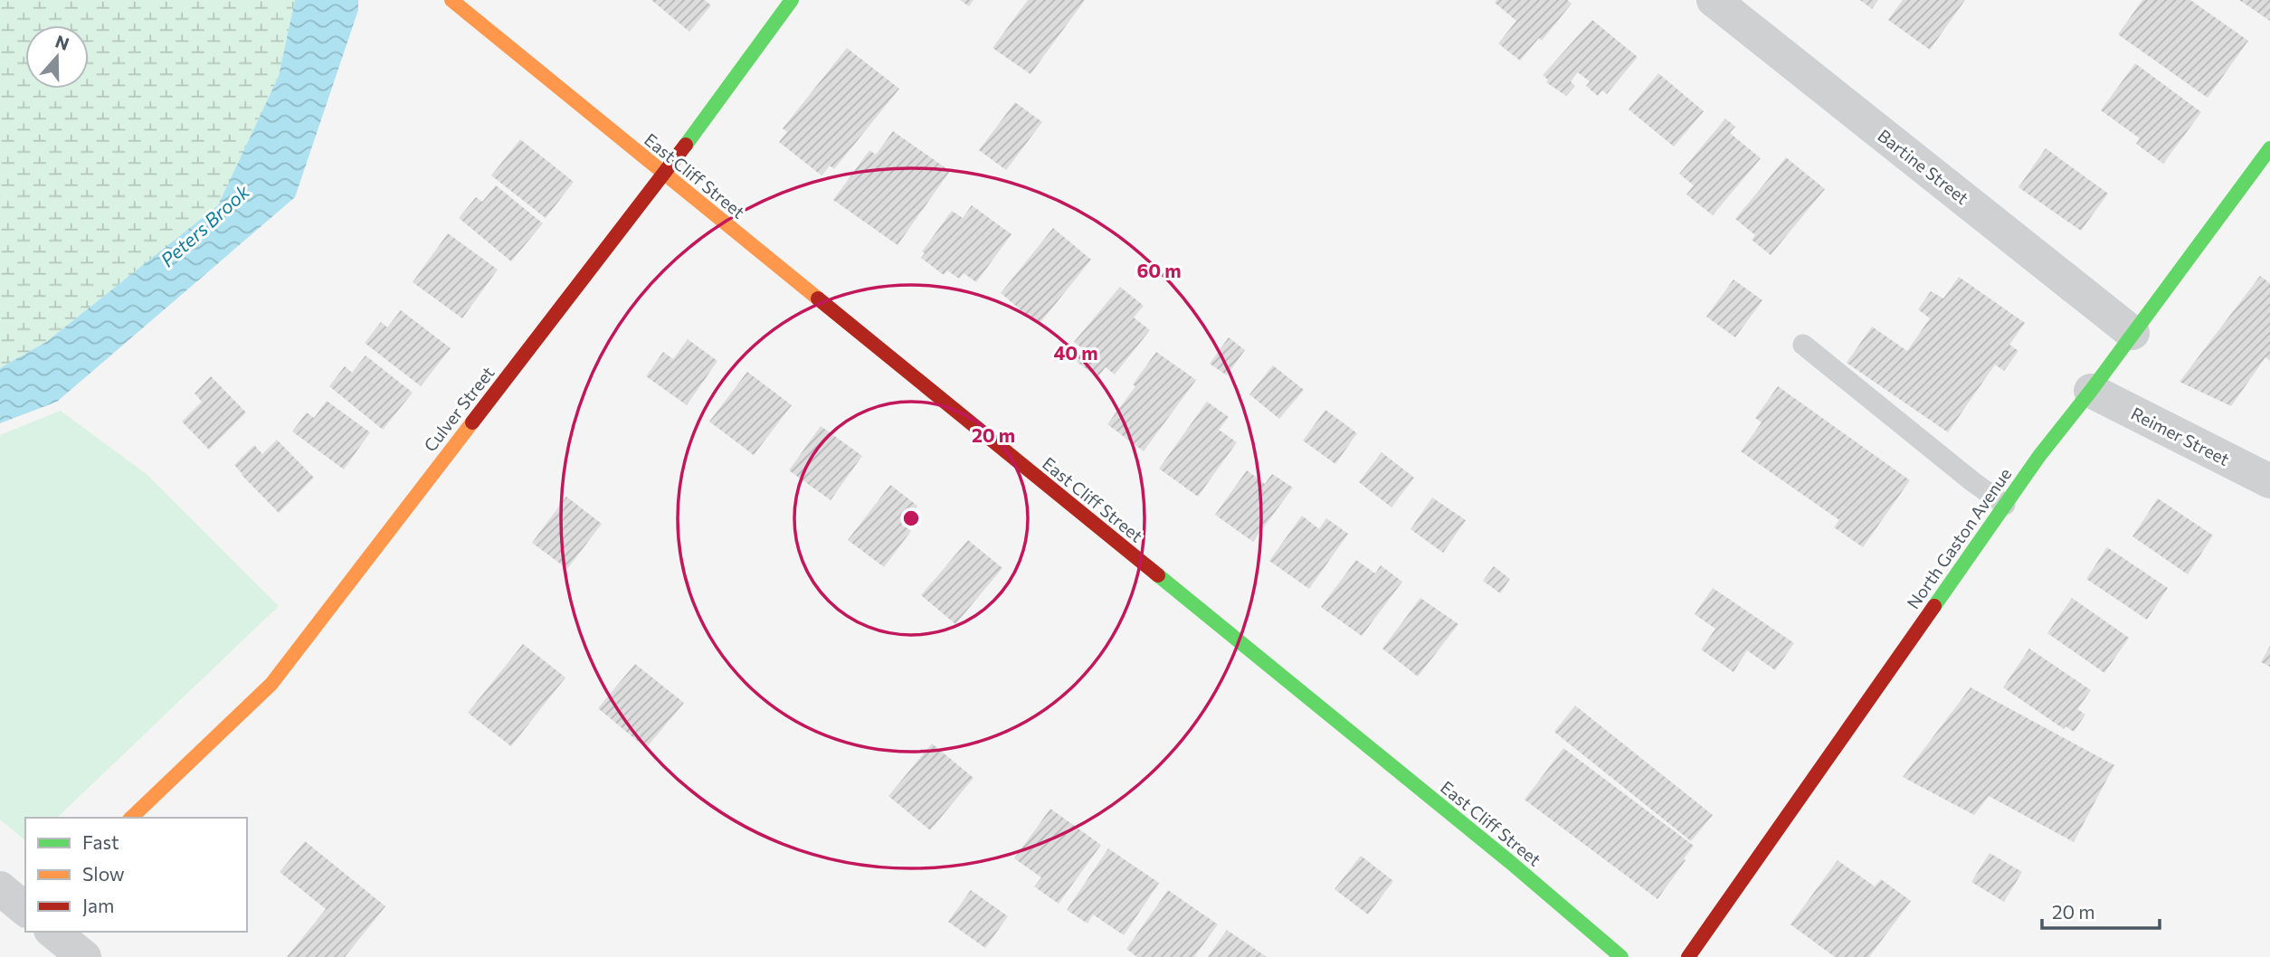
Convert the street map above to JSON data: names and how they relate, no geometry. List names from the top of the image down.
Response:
{
  "streets": {
    "street": [
      "Bartine Street",
      "East Cliff Street",
      "Culver Street",
      "Reimer Street",
      "North Gaston Avenue"
    ]
  },
  "crossings": [
    ["Bartine Street", "North Gaston Avenue"],
    ["East Cliff Street", "Culver Street"],
    ["Reimer Street", "North Gaston Avenue"]
  ],
  "water": ["Peters Brook"],
  "legend": ["Fast", "Slow", "Jam"],
  "scale_bar": "20 m",
  "north": "top",
  "rings": ["60 m", "40 m", "20 m"]
}
